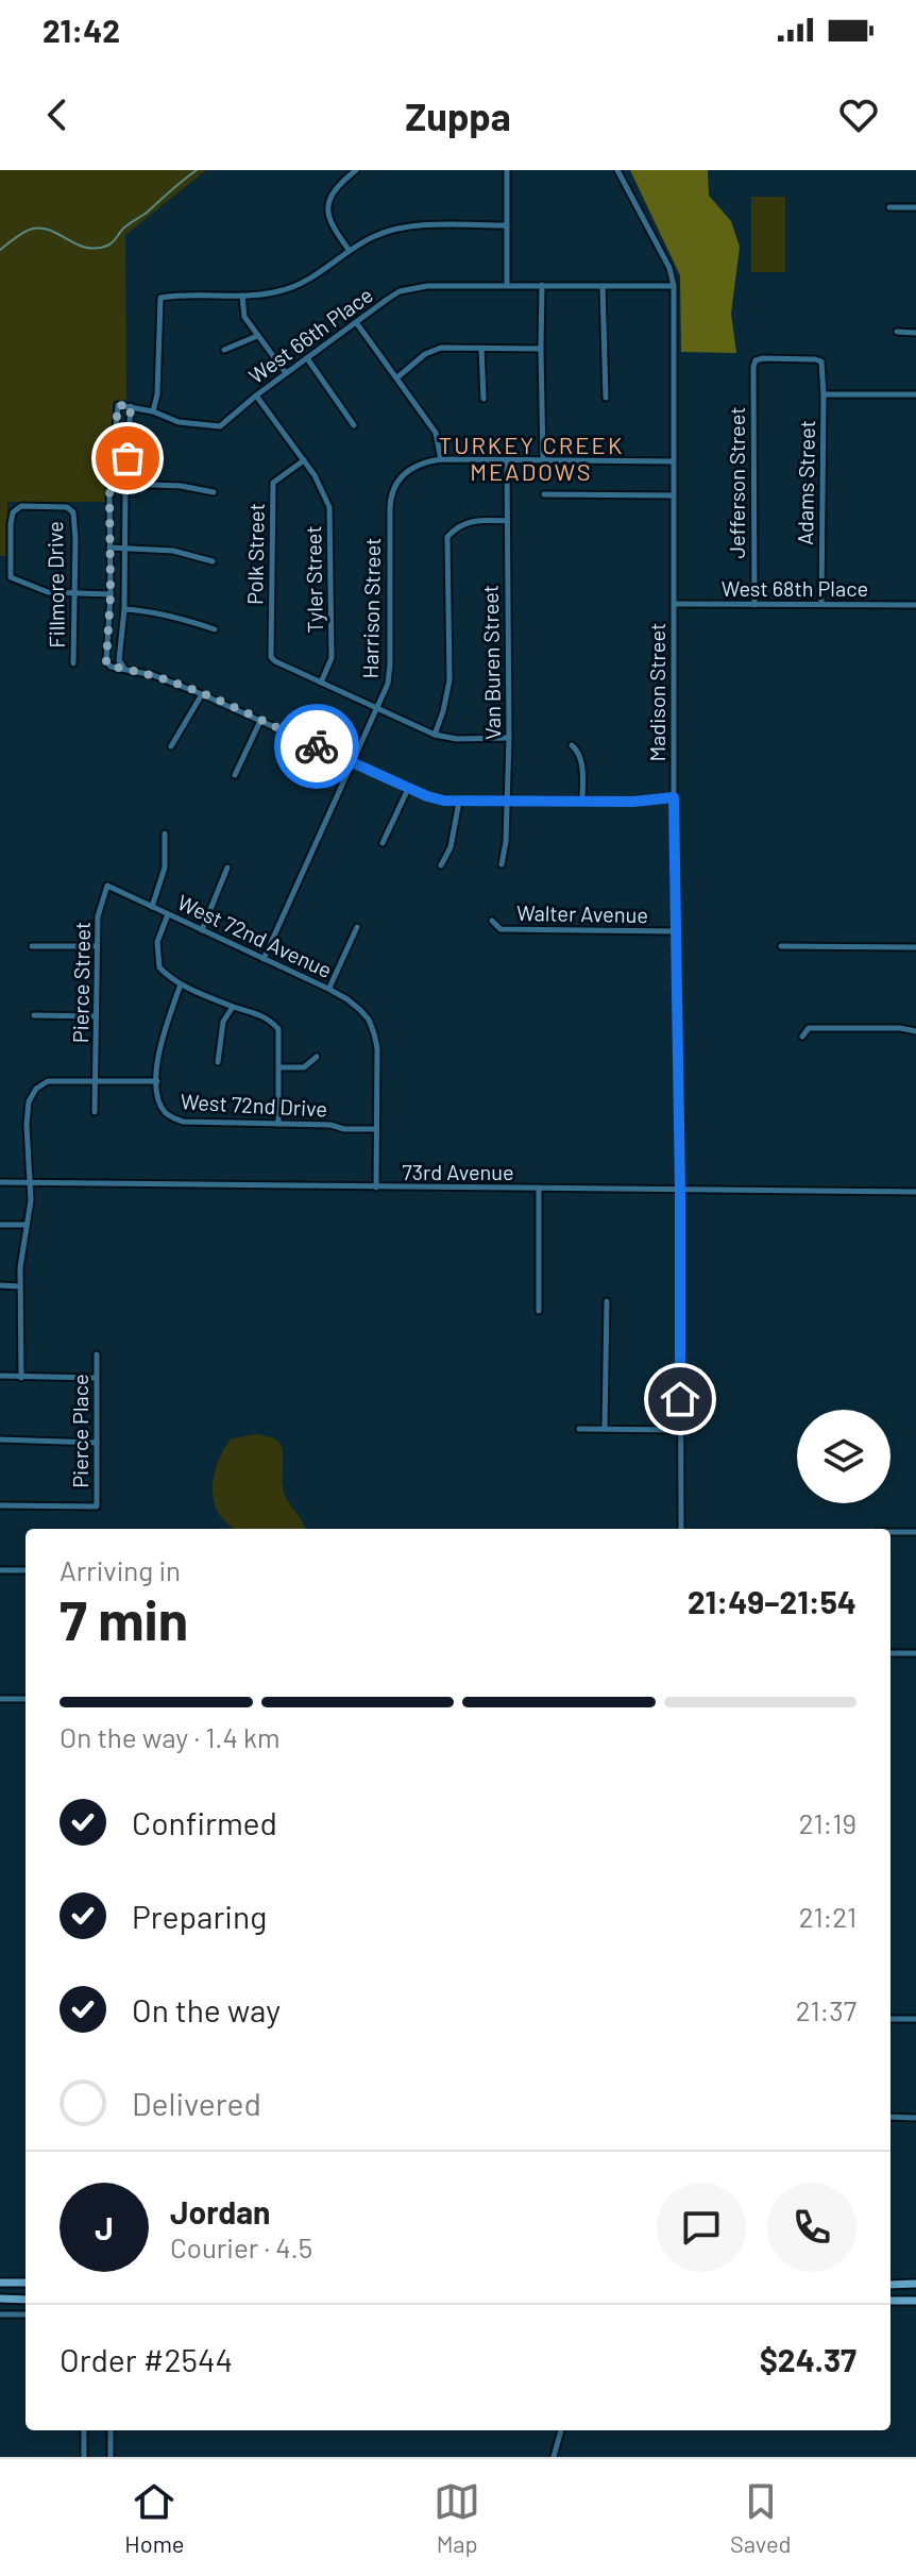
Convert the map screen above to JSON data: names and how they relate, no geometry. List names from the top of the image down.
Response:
{
  "streets": {
    "street": [
      "West 66th Place",
      "Jefferson Street",
      "Adams Street",
      "Polk Street",
      "Tyler Street",
      "Fillmore Drive",
      "West 68th Place",
      "Harrison Street",
      "Van Buren Street",
      "Madison Street",
      "Walter Avenue",
      "West 72nd Avenue",
      "Pierce Street",
      "West 72nd Drive",
      "73rd Avenue",
      "Pierce Place"
    ]
  },
  "crossings": [
    ["West 66th Place", "Tyler Street"],
    ["West 66th Place", "Madison Street"],
    ["Jefferson Street", "Adams Street"],
    ["Jefferson Street", "West 68th Place"],
    ["Adams Street", "West 68th Place"],
    ["Polk Street", "Tyler Street"],
    ["West 68th Place", "Madison Street"],
    ["Harrison Street", "West 72nd Avenue"],
    ["Madison Street", "Walter Avenue"],
    ["Madison Street", "73rd Avenue"],
    ["West 72nd Avenue", "Pierce Street"],
    ["West 72nd Avenue", "West 72nd Drive"]
  ],
  "districts": ["TURKEY CREEK MEADOWS"],
  "page": {
    "status": "21:42",
    "header": "Zuppa",
    "heading": ["7 min", "Arriving in", "21:49–21:54"],
    "panel": [
      "Jordan",
      "Courier · 4.5",
      "Order #2544",
      "$24.37"
    ],
    "bar": "On the way · 1.4 km",
    "list": [
      ["Confirmed", "21:19"],
      ["Preparing", "21:21"],
      ["On the way", "21:37"],
      "Delivered"
    ],
    "round": "J",
    "tabs": ["Home", "Map", "Saved"]
  }
}
